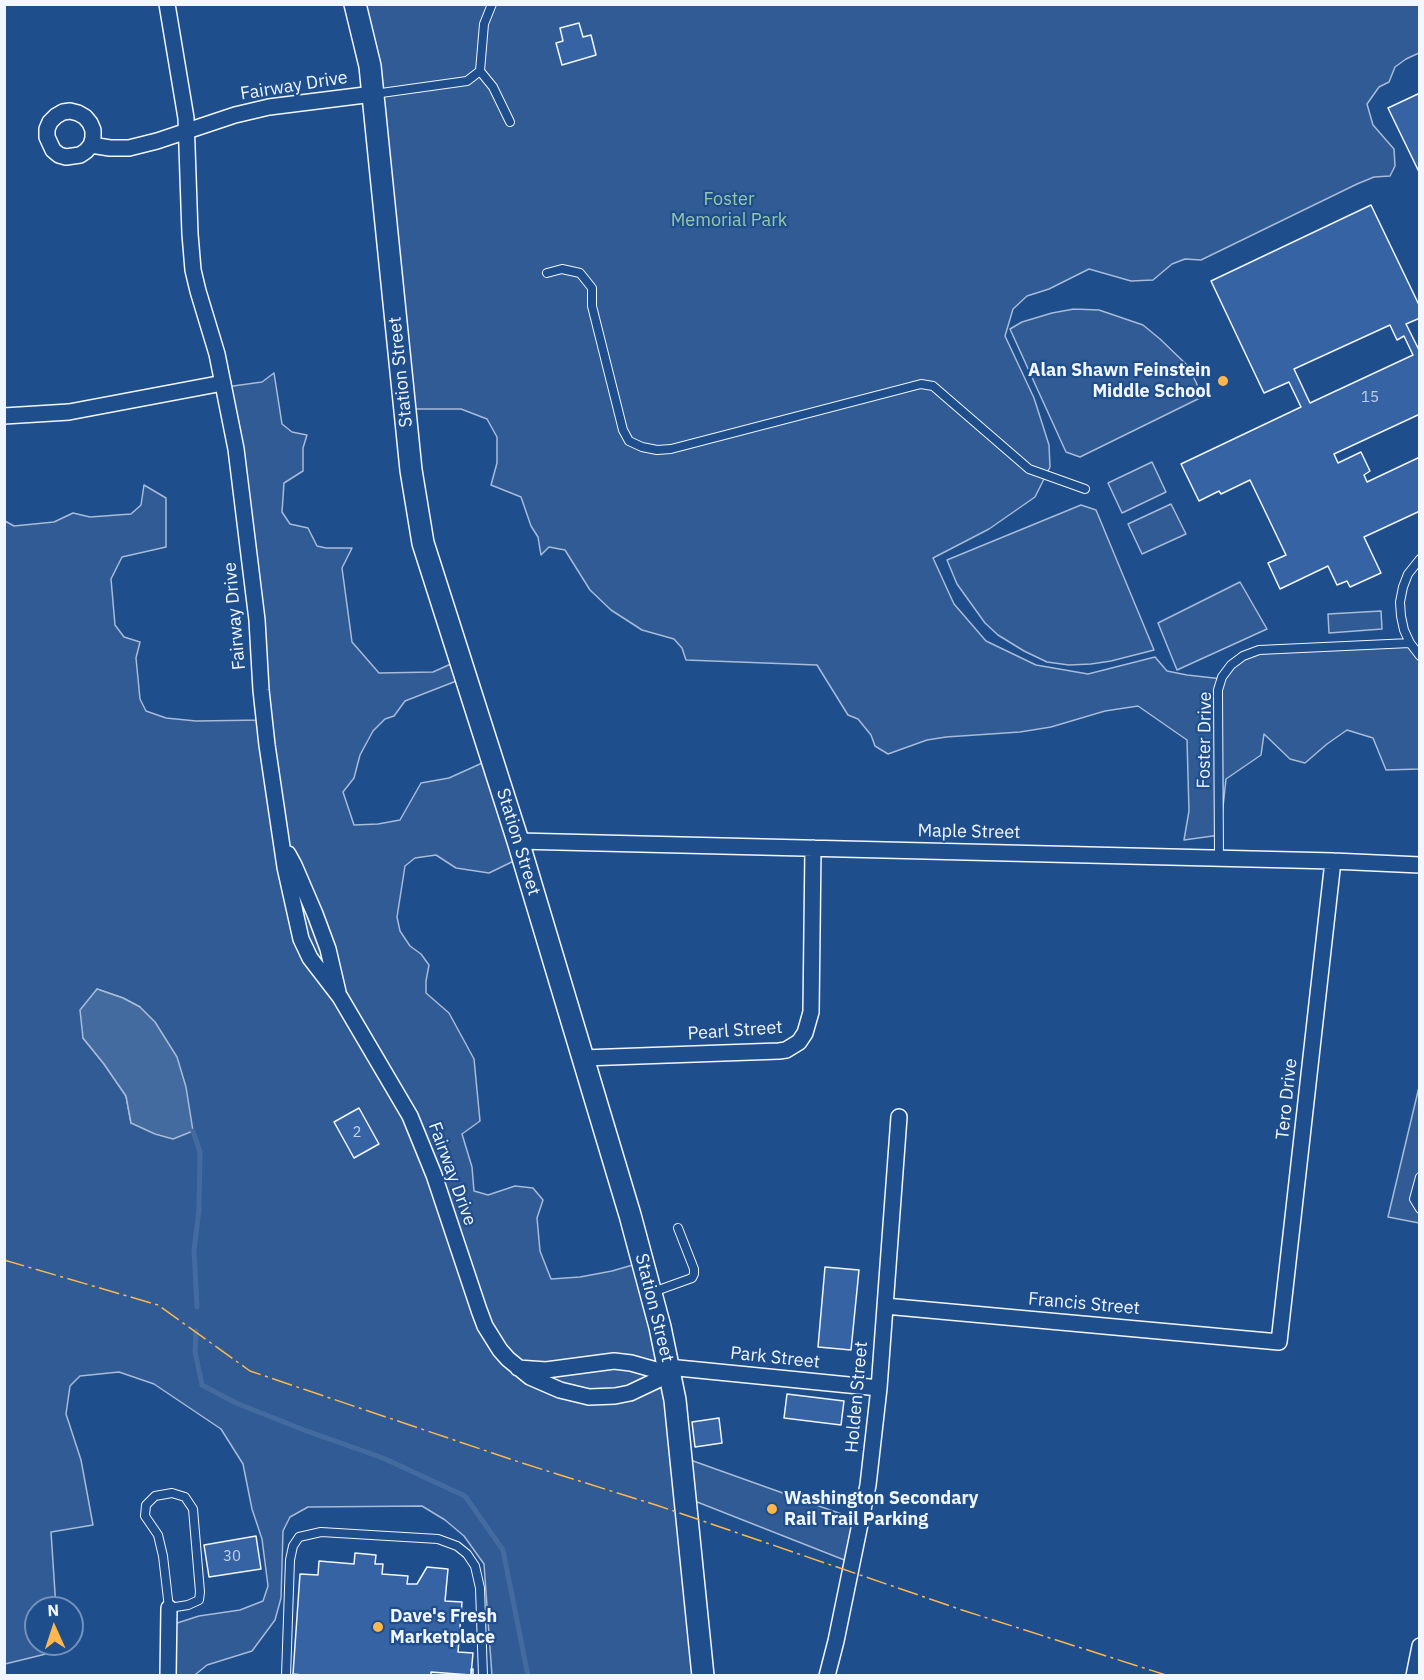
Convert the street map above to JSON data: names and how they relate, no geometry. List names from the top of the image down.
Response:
{
  "streets": {
    "street": [
      "Fairway Drive",
      "Station Street",
      "Maple Street",
      "Pearl Street",
      "Tero Drive",
      "Francis Street",
      "Park Street",
      "Holden Street"
    ],
    "lane": ["Foster Drive"]
  },
  "crossings": [
    ["Fairway Drive", "Station Street"],
    ["Fairway Drive", "Park Street"],
    ["Station Street", "Maple Street"],
    ["Station Street", "Pearl Street"],
    ["Station Street", "Park Street"],
    ["Foster Drive", "Maple Street"],
    ["Maple Street", "Pearl Street"],
    ["Maple Street", "Tero Drive"],
    ["Tero Drive", "Francis Street"],
    ["Francis Street", "Holden Street"],
    ["Park Street", "Holden Street"]
  ],
  "parks": ["Foster Memorial Park"],
  "places": ["Alan Shawn Feinstein Middle School", "Washington Secondary Rail Trail Parking", "Dave's Fresh Marketplace"],
  "house_numbers": ["15", "2", "30"],
  "north": "top"
}
